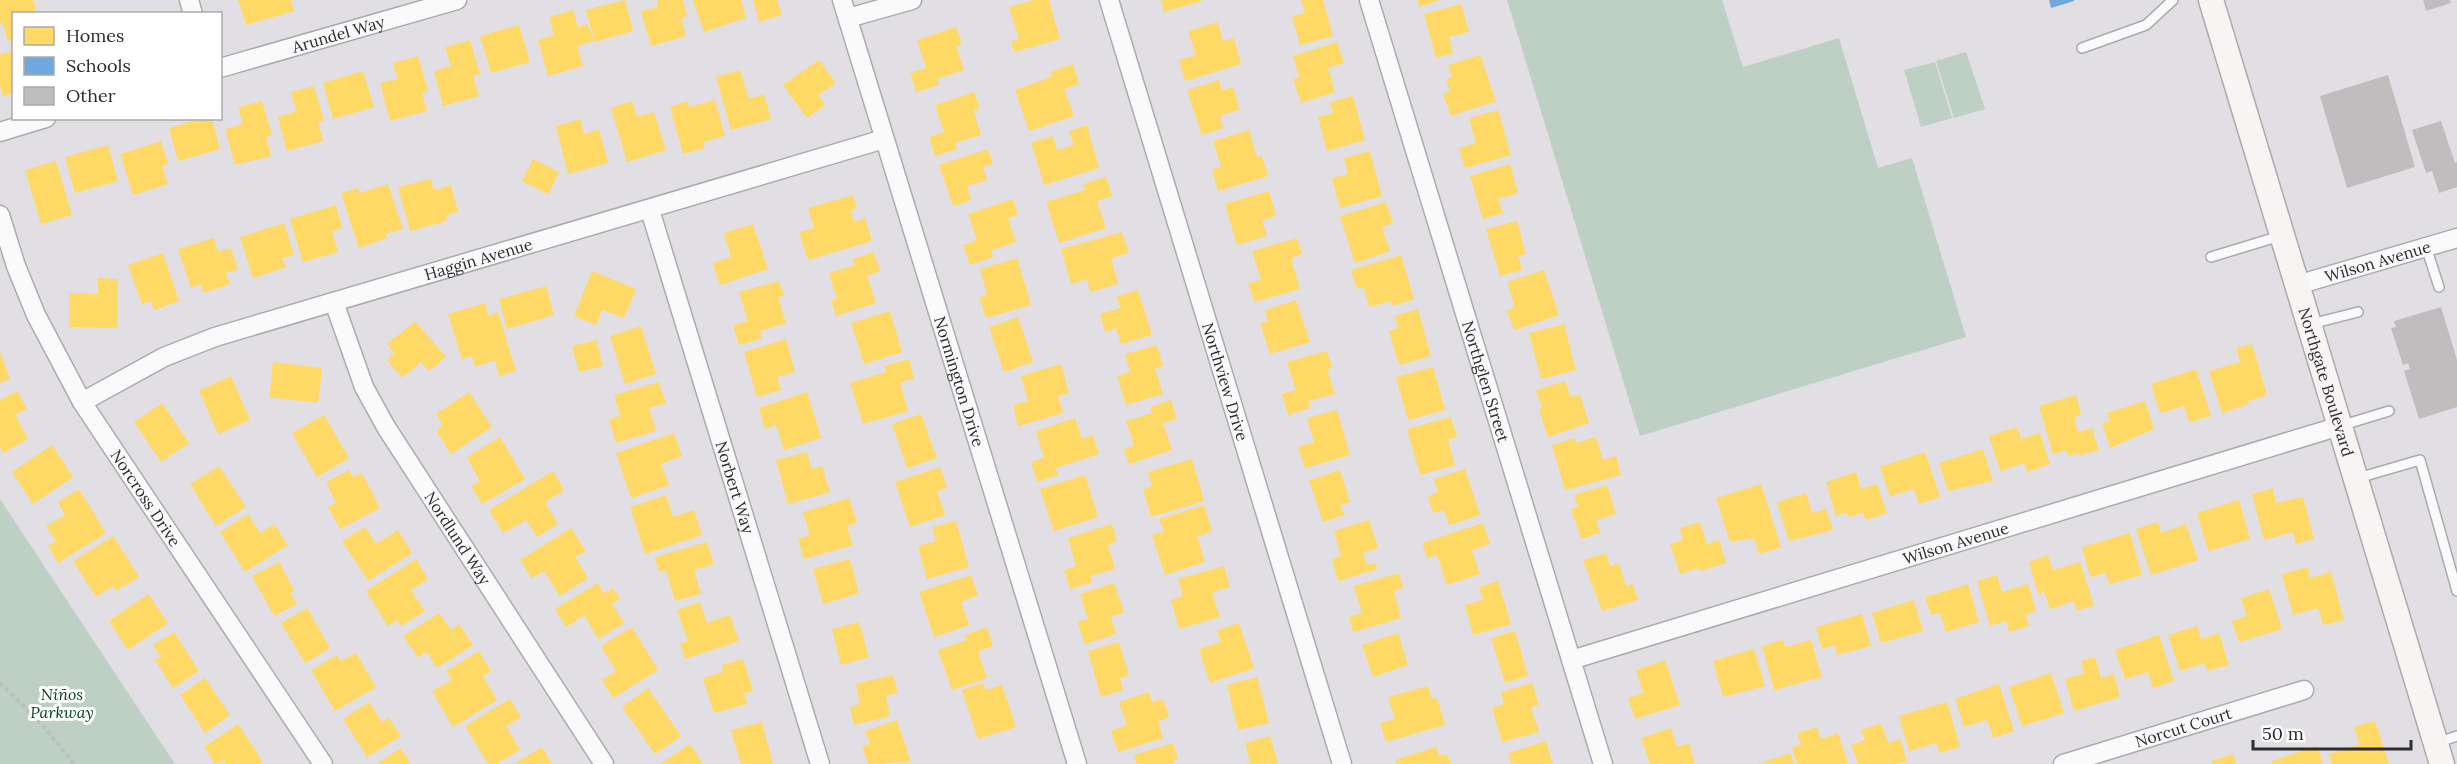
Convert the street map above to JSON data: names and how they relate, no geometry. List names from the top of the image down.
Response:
{
  "streets": {
    "main road": ["Northgate Boulevard"],
    "street": [
      "Arundel Way",
      "Haggin Avenue",
      "Wilson Avenue",
      "Normington Drive",
      "Northview Drive",
      "Northglen Street",
      "Norbert Way",
      "Norcross Drive",
      "Nordlund Way",
      "Norcut Court"
    ]
  },
  "crossings": [
    ["Haggin Avenue", "Normington Drive"],
    ["Haggin Avenue", "Norbert Way"],
    ["Haggin Avenue", "Norcross Drive"],
    ["Haggin Avenue", "Nordlund Way"],
    ["Wilson Avenue", "Northglen Street"],
    ["Wilson Avenue", "Northgate Boulevard"]
  ],
  "parks": ["Niños Parkway"],
  "legend": ["Homes", "Schools", "Other"],
  "scale_bar": "50 m"
}
